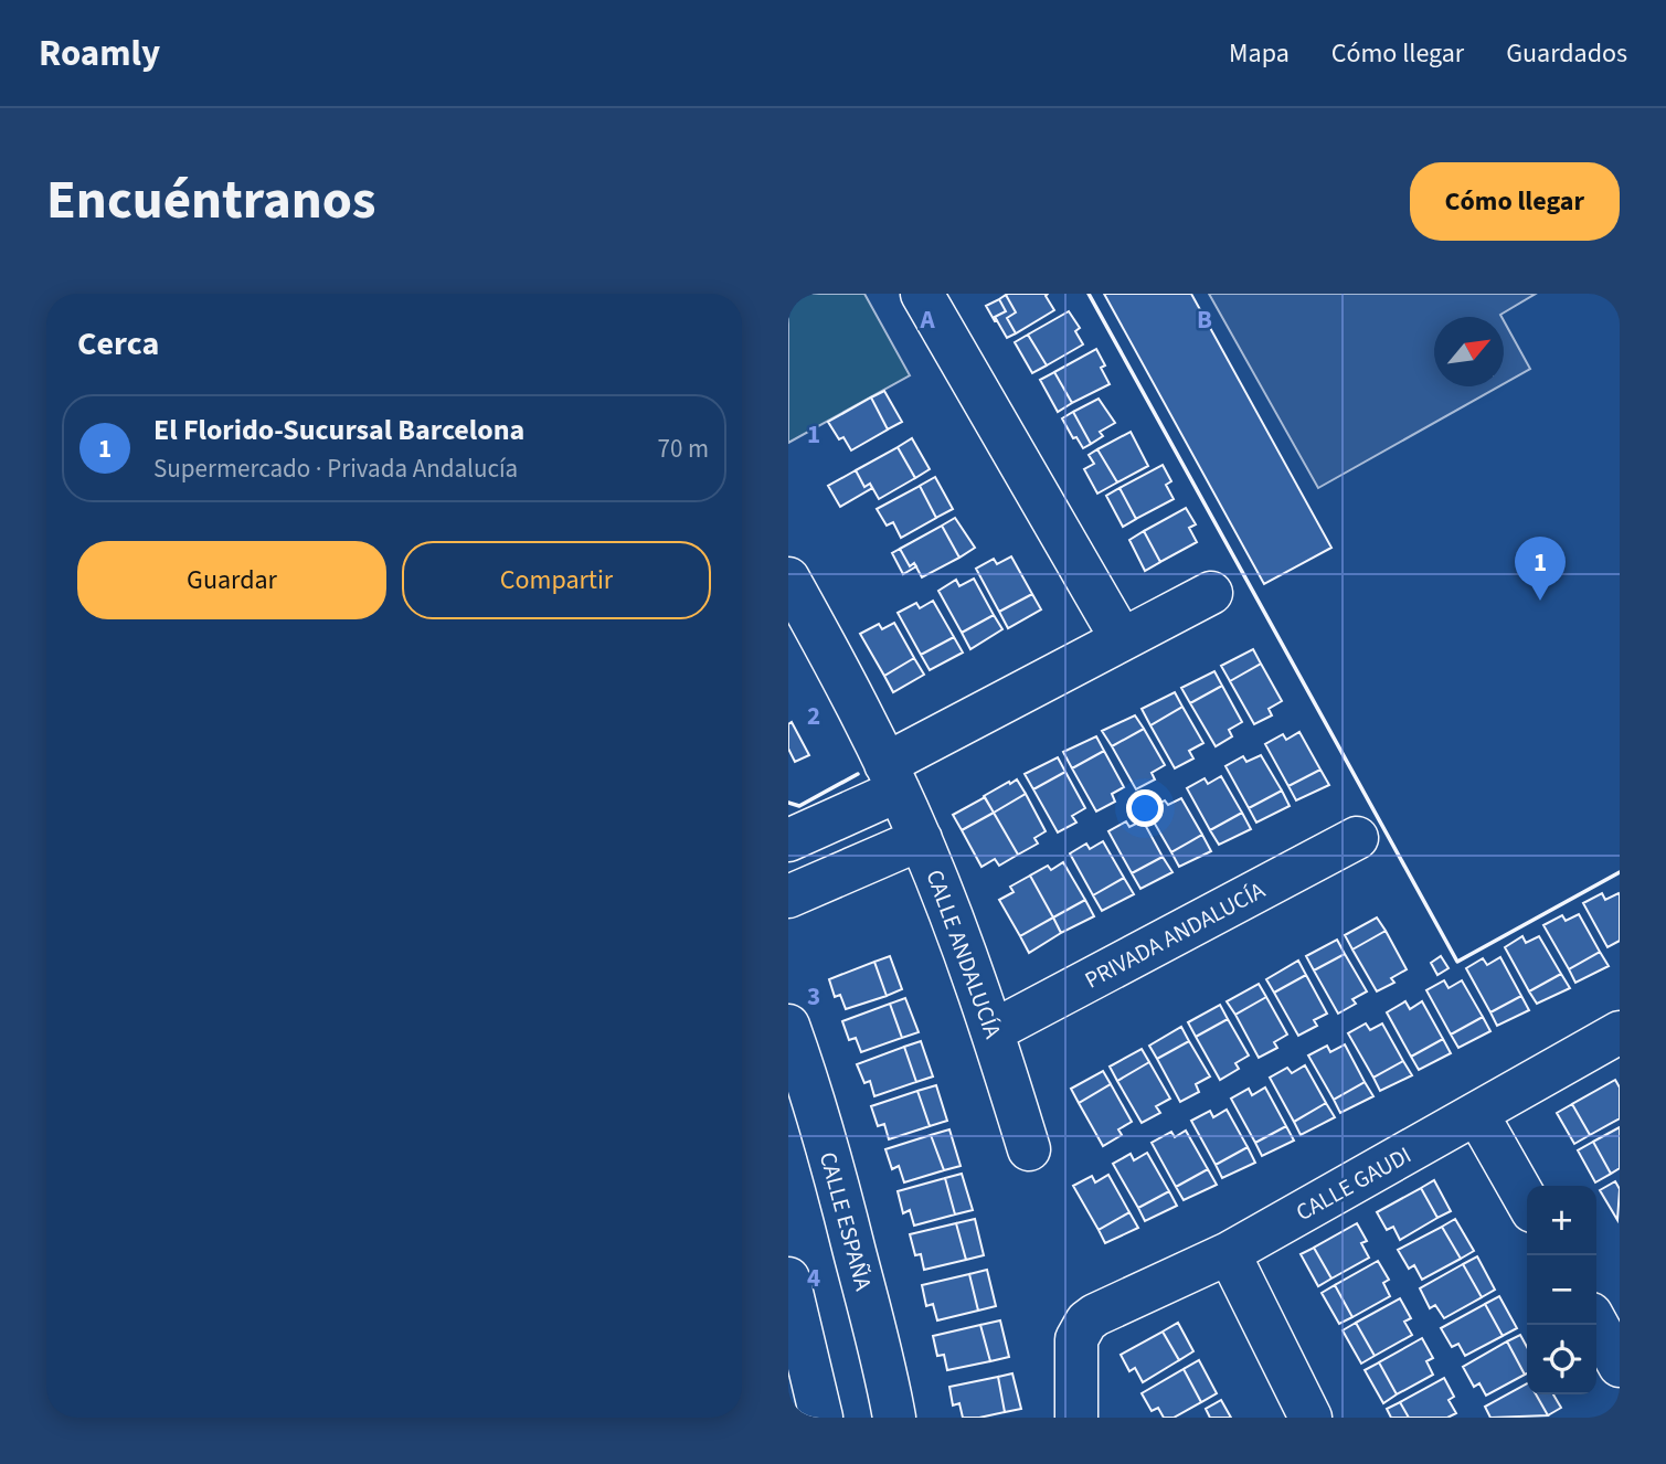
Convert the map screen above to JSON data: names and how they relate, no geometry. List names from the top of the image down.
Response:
{
  "streets": {
    "street": [
      "PRIVADA ANDALUCÍA",
      "CALLE ANDALUCÍA",
      "CALLE GAUDI",
      "CALLE ESPAÑA"
    ]
  },
  "crossings": [
    ["PRIVADA ANDALUCÍA", "CALLE ANDALUCÍA"]
  ],
  "north": "top right",
  "page": {
    "header": "Roamly",
    "nav": ["Mapa", "Cómo llegar", "Guardados"],
    "title": "Encuéntranos",
    "buttons": [
      "Cómo llegar",
      ["Guardar", "Compartir"]
    ],
    "heading": "Cerca",
    "list": [
      {
        "mark": "1",
        "name": "El Florido-Sucursal Barcelona",
        "note": "Supermercado · Privada Andalucía",
        "value": "70 m"
      }
    ],
    "pins": "1",
    "map_buttons": ["+", "−"]
  },
  "grid": {
    "columns": ["A", "B"],
    "rows": [
      "1",
      "2",
      "3",
      "4"
    ]
  }
}
